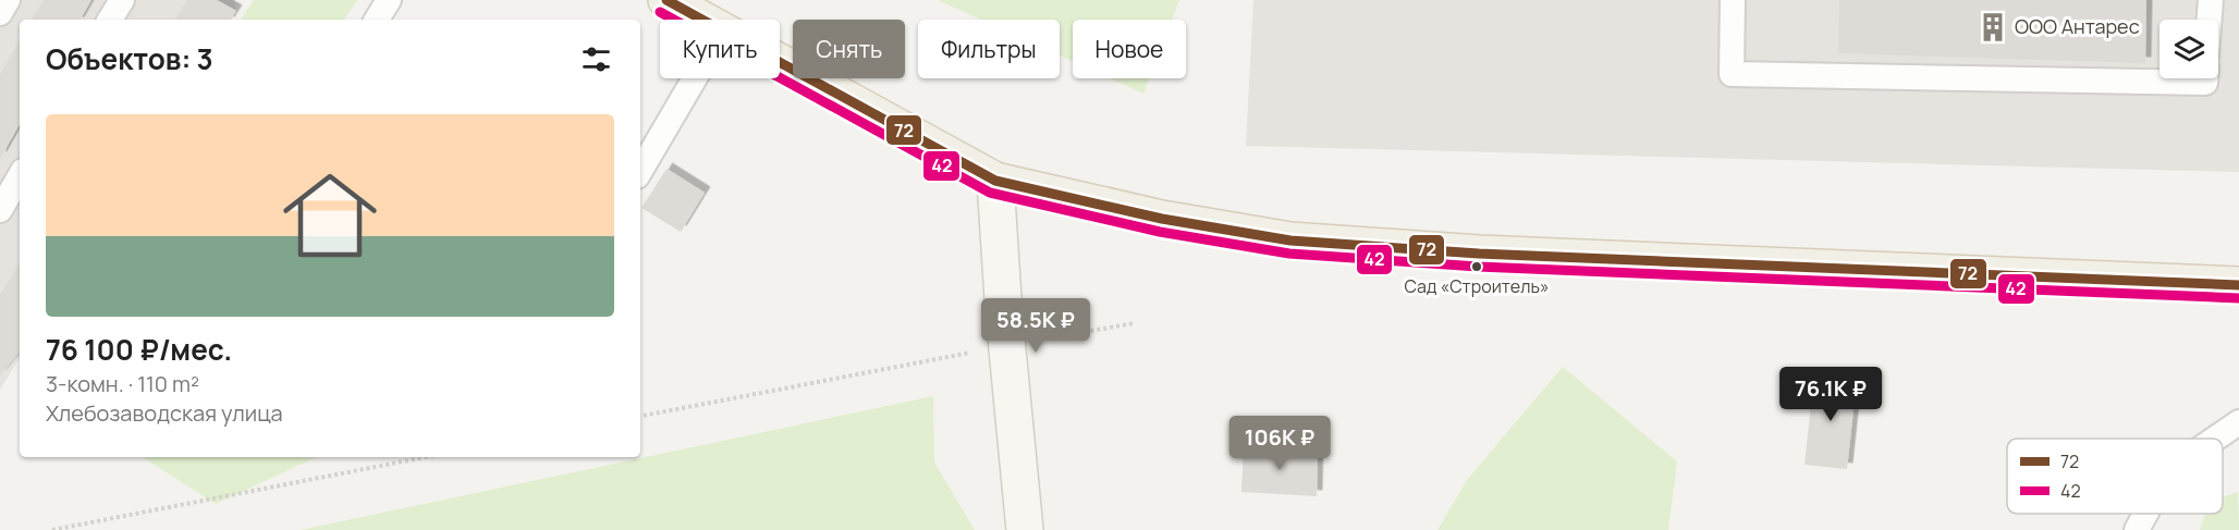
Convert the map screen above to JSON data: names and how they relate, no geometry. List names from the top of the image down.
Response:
{
  "places": {
    "building": ["ООО Антарес"],
    "other": ["Сад «Строитель»"]
  },
  "lines": ["transit line 72", "transit line 42"],
  "legend": ["72", "42"],
  "page": {
    "chip": [
      "Купить",
      "Снять",
      "Фильтры",
      "Новое"
    ],
    "heading": "Объектов: 3",
    "list": [
      {
        "name": "76 100 ₽/мес.",
        "note": "3-комн. · 110 m² · Хлебозаводская улица"
      }
    ],
    "price": ["58.5K ₽", "76.1K ₽", "106K ₽"]
  }
}
